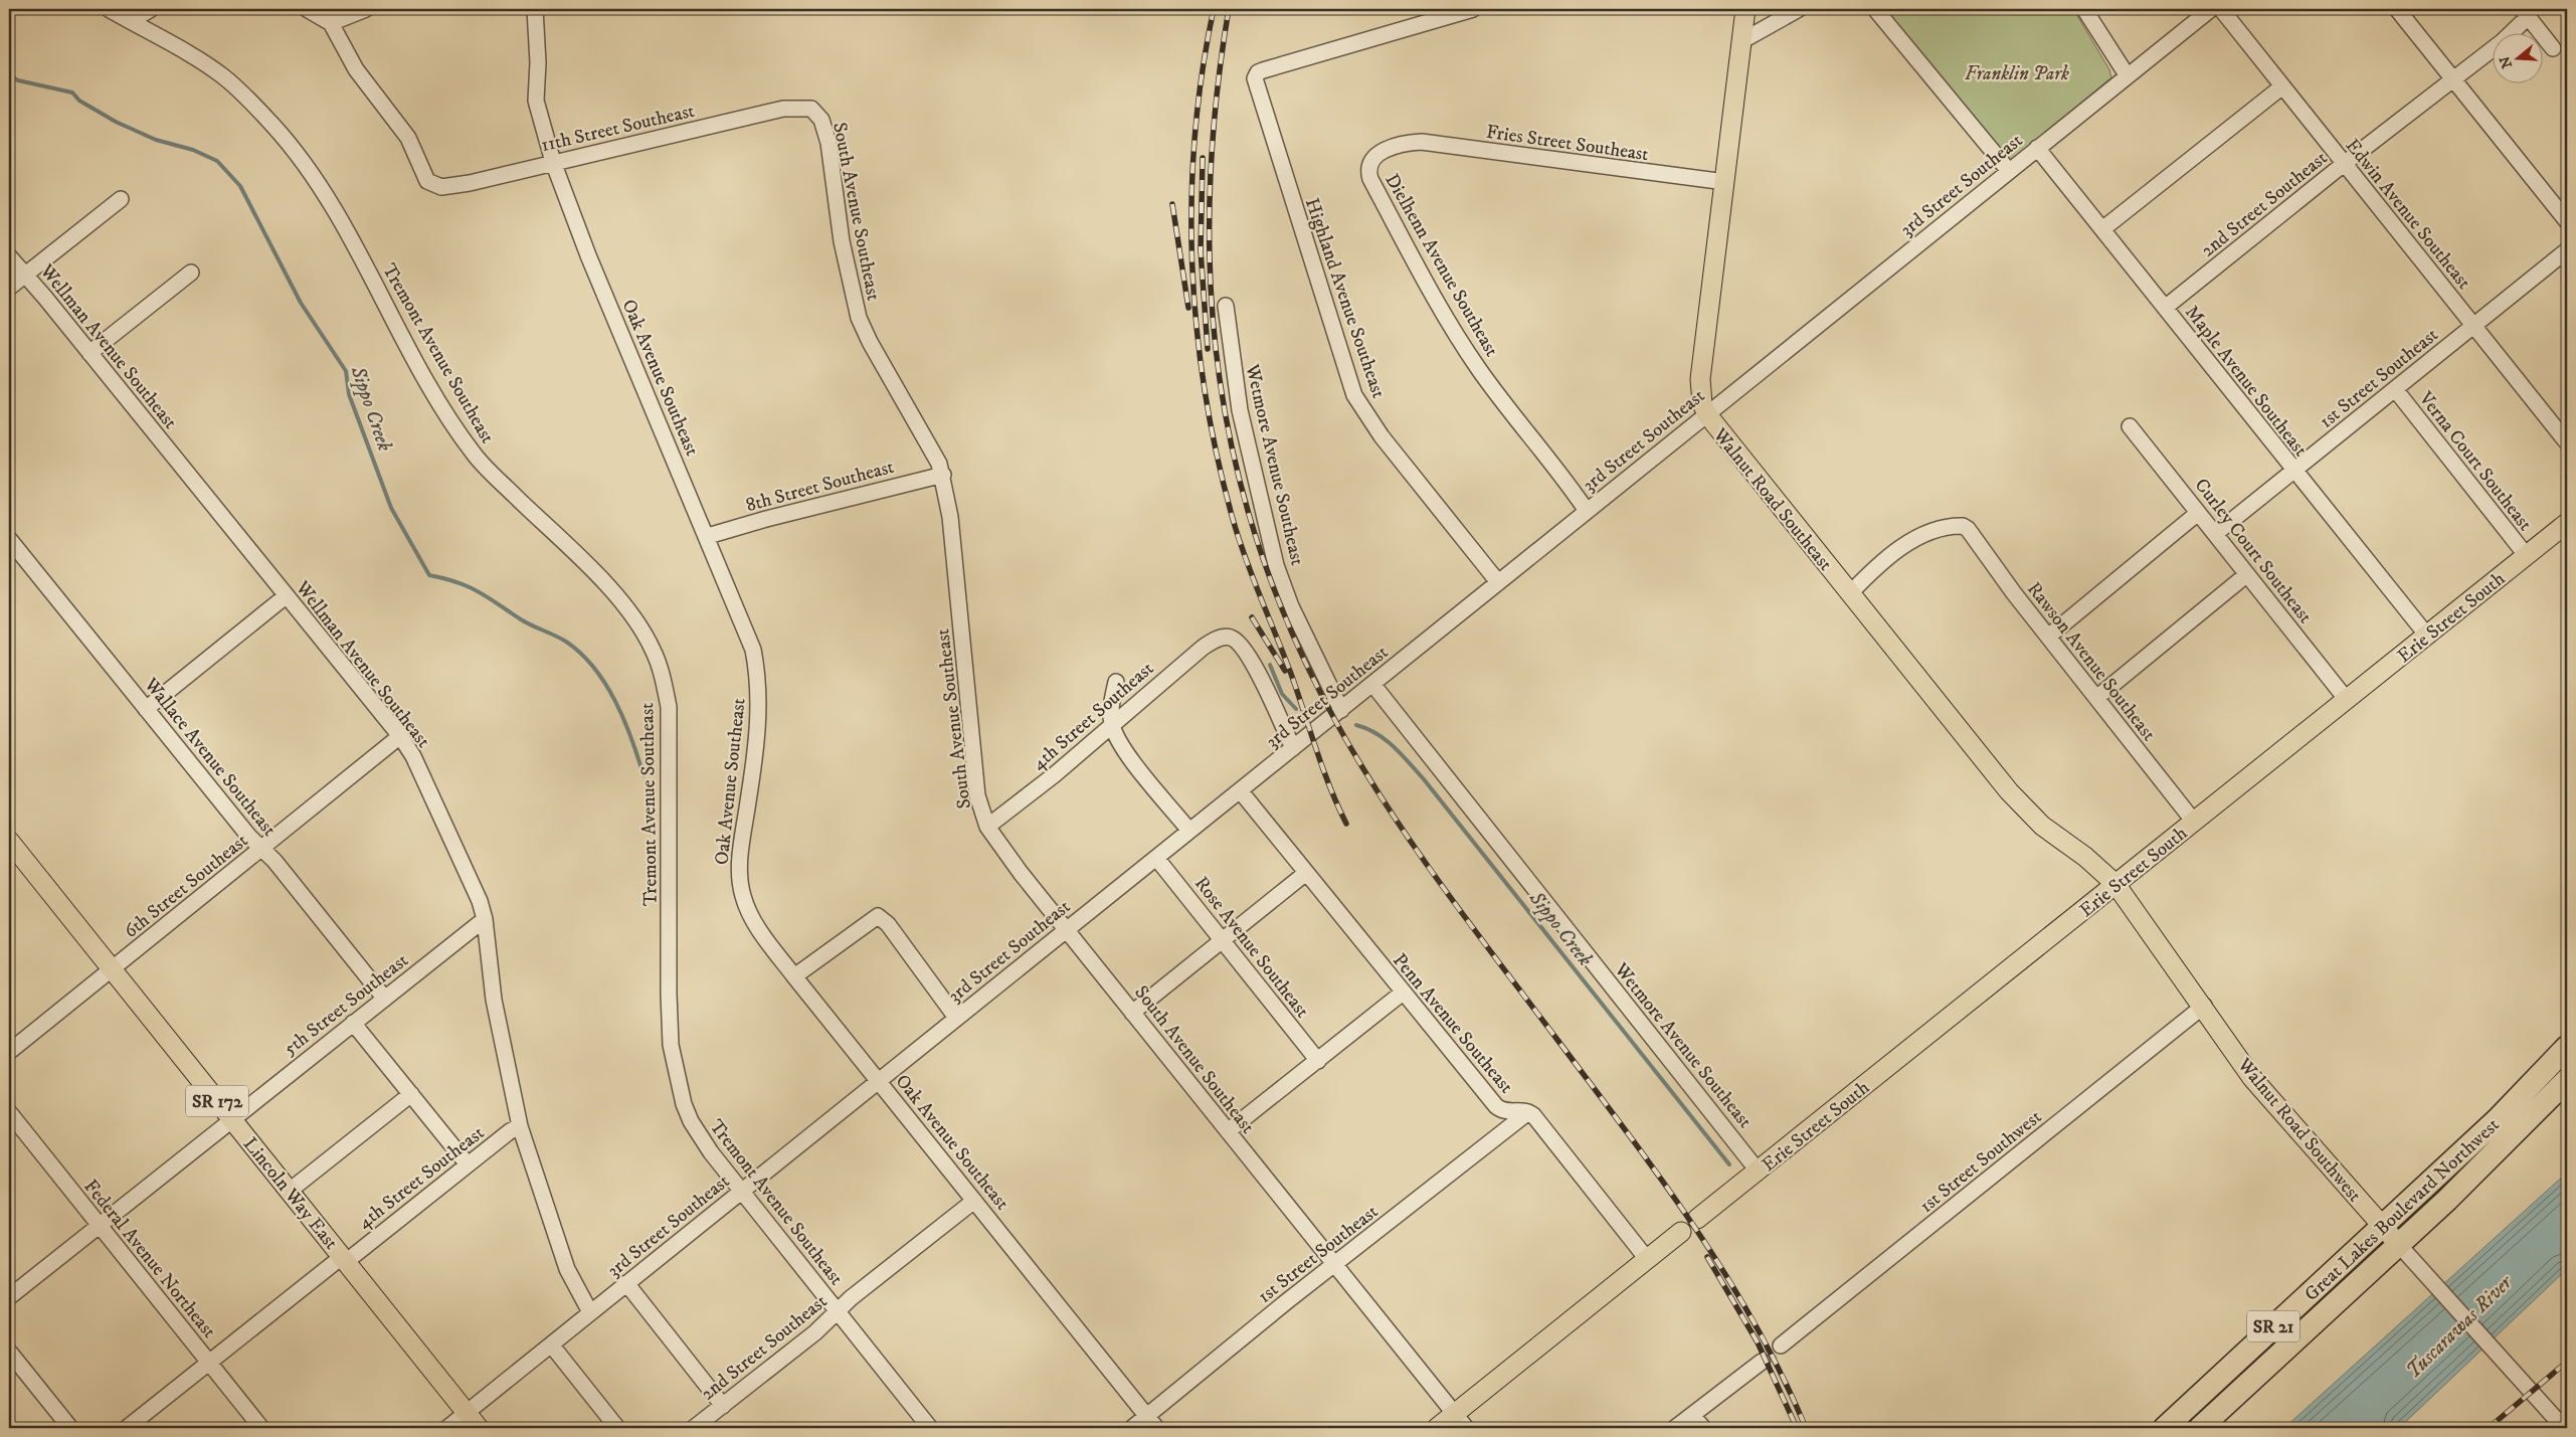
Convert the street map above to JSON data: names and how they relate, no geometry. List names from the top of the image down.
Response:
{
  "streets": {
    "highway": ["Great Lakes Boulevard Northwest", "SR 21"],
    "main road": [
      "Walnut Road Southeast",
      "Erie Street South",
      "SR 172",
      "Walnut Road Southwest",
      "Lincoln Way East"
    ],
    "street": [
      "11th Street Southeast",
      "Fries Street Southeast",
      "3rd Street Southeast",
      "2nd Street Southeast",
      "South Avenue Southeast",
      "Edwin Avenue Southeast",
      "Dielhenn Avenue Southeast",
      "Highland Avenue Southeast",
      "Wellman Avenue Southeast",
      "Tremont Avenue Southeast",
      "Oak Avenue Southeast",
      "1st Street Southeast",
      "Maple Avenue Southeast",
      "Verna Court Southeast",
      "Wetmore Avenue Southeast",
      "8th Street Southeast",
      "Curley Court Southeast",
      "Rawson Avenue Southeast",
      "4th Street Southeast",
      "Wallace Avenue Southeast",
      "6th Street Southeast",
      "Rose Avenue Southeast",
      "5th Street Southeast",
      "Penn Avenue Southeast",
      "1st Street Southwest",
      "Federal Avenue Northeast"
    ]
  },
  "crossings": [
    ["11th Street Southeast", "South Avenue Southeast"],
    ["11th Street Southeast", "Oak Avenue Southeast"],
    ["Fries Street Southeast", "Dielhenn Avenue Southeast"],
    ["Fries Street Southeast", "Walnut Road Southeast"],
    ["3rd Street Southeast", "South Avenue Southeast"],
    ["3rd Street Southeast", "Dielhenn Avenue Southeast"],
    ["3rd Street Southeast", "Highland Avenue Southeast"],
    ["3rd Street Southeast", "Wellman Avenue Southeast"],
    ["3rd Street Southeast", "Tremont Avenue Southeast"],
    ["3rd Street Southeast", "Oak Avenue Southeast"],
    ["3rd Street Southeast", "Maple Avenue Southeast"],
    ["3rd Street Southeast", "Wetmore Avenue Southeast"],
    ["3rd Street Southeast", "Walnut Road Southeast"],
    ["3rd Street Southeast", "4th Street Southeast"],
    ["3rd Street Southeast", "Rose Avenue Southeast"],
    ["3rd Street Southeast", "Penn Avenue Southeast"],
    ["3rd Street Southeast", "Lincoln Way East"],
    ["2nd Street Southeast", "Edwin Avenue Southeast"],
    ["2nd Street Southeast", "Tremont Avenue Southeast"],
    ["2nd Street Southeast", "Oak Avenue Southeast"],
    ["2nd Street Southeast", "Maple Avenue Southeast"],
    ["South Avenue Southeast", "1st Street Southeast"],
    ["South Avenue Southeast", "8th Street Southeast"],
    ["South Avenue Southeast", "4th Street Southeast"],
    ["Edwin Avenue Southeast", "1st Street Southeast"],
    ["Wellman Avenue Southeast", "4th Street Southeast"],
    ["Wellman Avenue Southeast", "6th Street Southeast"],
    ["Wellman Avenue Southeast", "5th Street Southeast"],
    ["Oak Avenue Southeast", "1st Street Southeast"],
    ["Oak Avenue Southeast", "8th Street Southeast"],
    ["1st Street Southeast", "Maple Avenue Southeast"],
    ["1st Street Southeast", "Verna Court Southeast"],
    ["1st Street Southeast", "Curley Court Southeast"],
    ["1st Street Southeast", "Penn Avenue Southeast"],
    ["Maple Avenue Southeast", "Erie Street South"],
    ["Verna Court Southeast", "Erie Street South"],
    ["Wetmore Avenue Southeast", "Erie Street South"],
    ["Walnut Road Southeast", "Erie Street South"],
    ["Walnut Road Southeast", "Rawson Avenue Southeast"],
    ["Walnut Road Southeast", "Walnut Road Southwest"],
    ["Curley Court Southeast", "Erie Street South"],
    ["Erie Street South", "Rawson Avenue Southeast"],
    ["Erie Street South", "Walnut Road Southwest"],
    ["4th Street Southeast", "Lincoln Way East"],
    ["4th Street Southeast", "Federal Avenue Northeast"],
    ["Wallace Avenue Southeast", "6th Street Southeast"],
    ["Wallace Avenue Southeast", "5th Street Southeast"],
    ["6th Street Southeast", "Lincoln Way East"],
    ["5th Street Southeast", "Lincoln Way East"],
    ["5th Street Southeast", "Federal Avenue Northeast"],
    ["Walnut Road Southwest", "1st Street Southwest"],
    ["Walnut Road Southwest", "Great Lakes Boulevard Northwest"]
  ],
  "water": ["Sippo Creek", "Tuscarawas River"],
  "parks": ["Franklin Park"],
  "north": "left"
}
